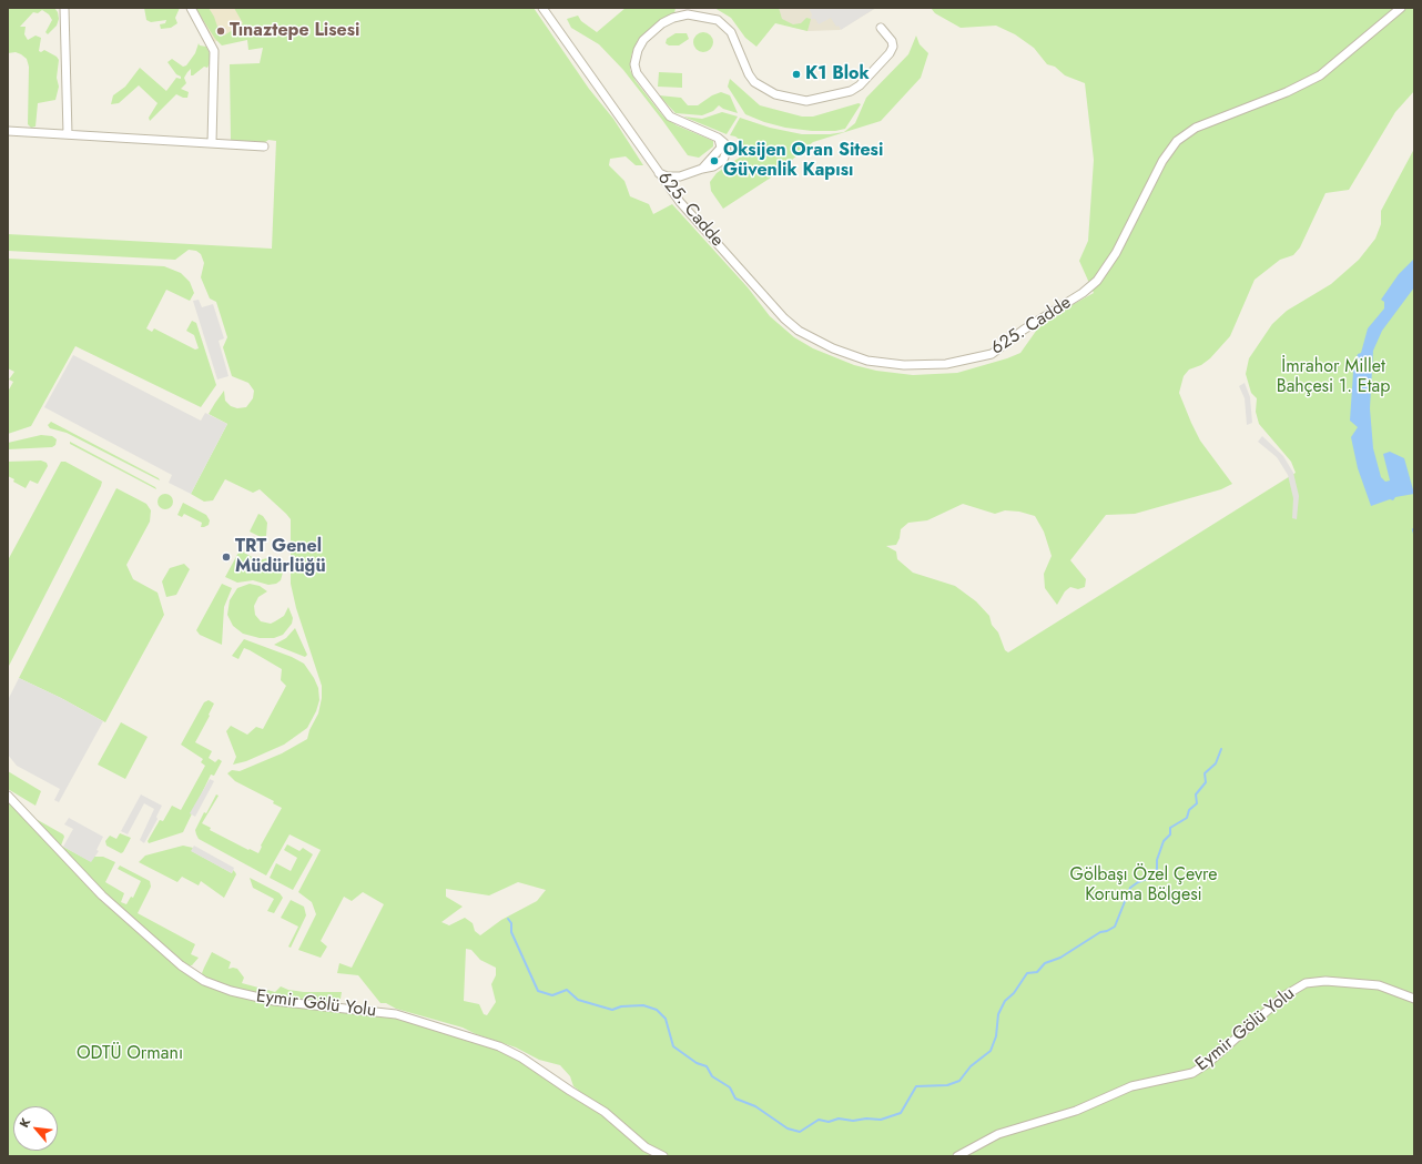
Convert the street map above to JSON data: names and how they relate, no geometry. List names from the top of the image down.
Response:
{
  "streets": {
    "street": ["625. Cadde", "Eymir Gölü Yolu"]
  },
  "parks": ["İmrahor Millet Bahçesi 1. Etap", "Gölbaşı Özel Çevre Koruma Bölgesi", "ODTÜ Ormanı"],
  "places": [
    "Tınaztepe Lisesi",
    "K1 Blok",
    "Oksijen Oran Sitesi Güvenlik Kapısı",
    "TRT Genel Müdürlüğü"
  ],
  "north": "top left"
}
